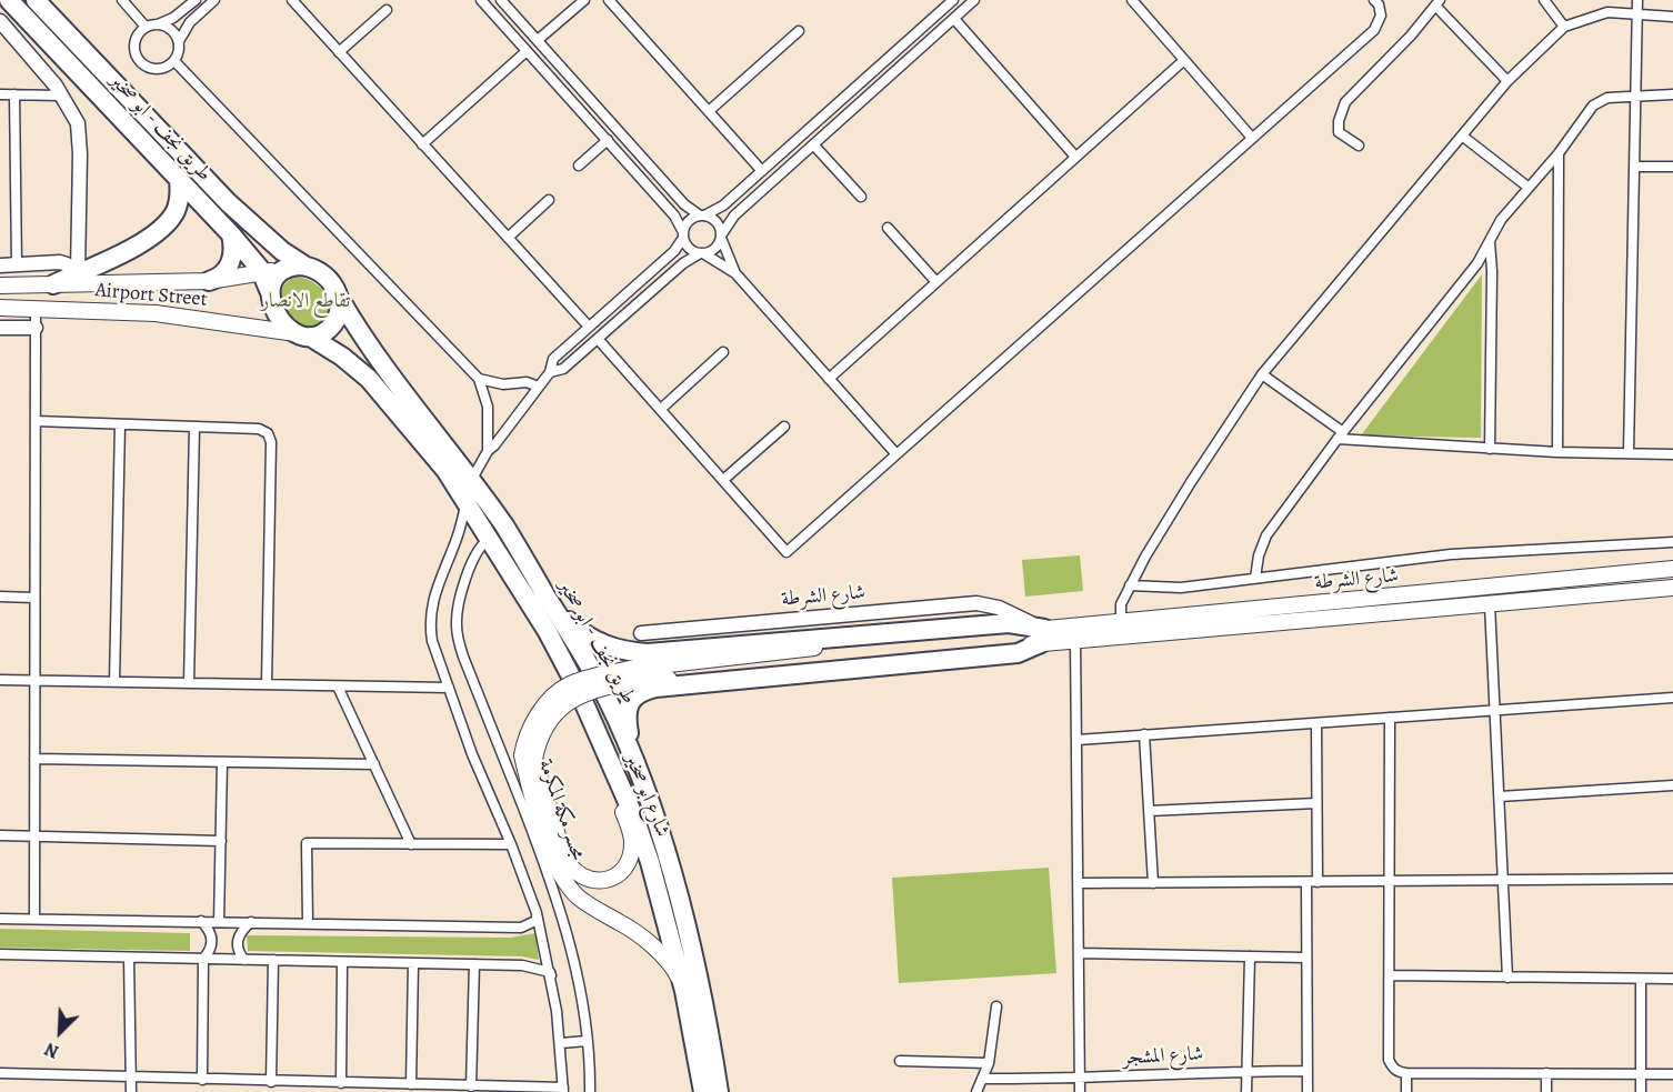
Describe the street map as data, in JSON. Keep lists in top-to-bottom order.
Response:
{
  "streets": {
    "highway": ["طريق نجف - ابو صخير", "شارع ابو صخير"],
    "main road": ["Airport Street", "شارع الشرطة", "مجسر مكة المكرمة"],
    "street": ["شارع المشجر"]
  },
  "crossings": [
    ["طريق نجف - ابو صخير", "Airport Street"],
    ["شارع الشرطة", "مجسر مكة المكرمة"],
    ["شارع ابو صخير", "مجسر مكة المكرمة"]
  ],
  "parks": ["تقاطع الانصار"],
  "north": "bottom left"
}
